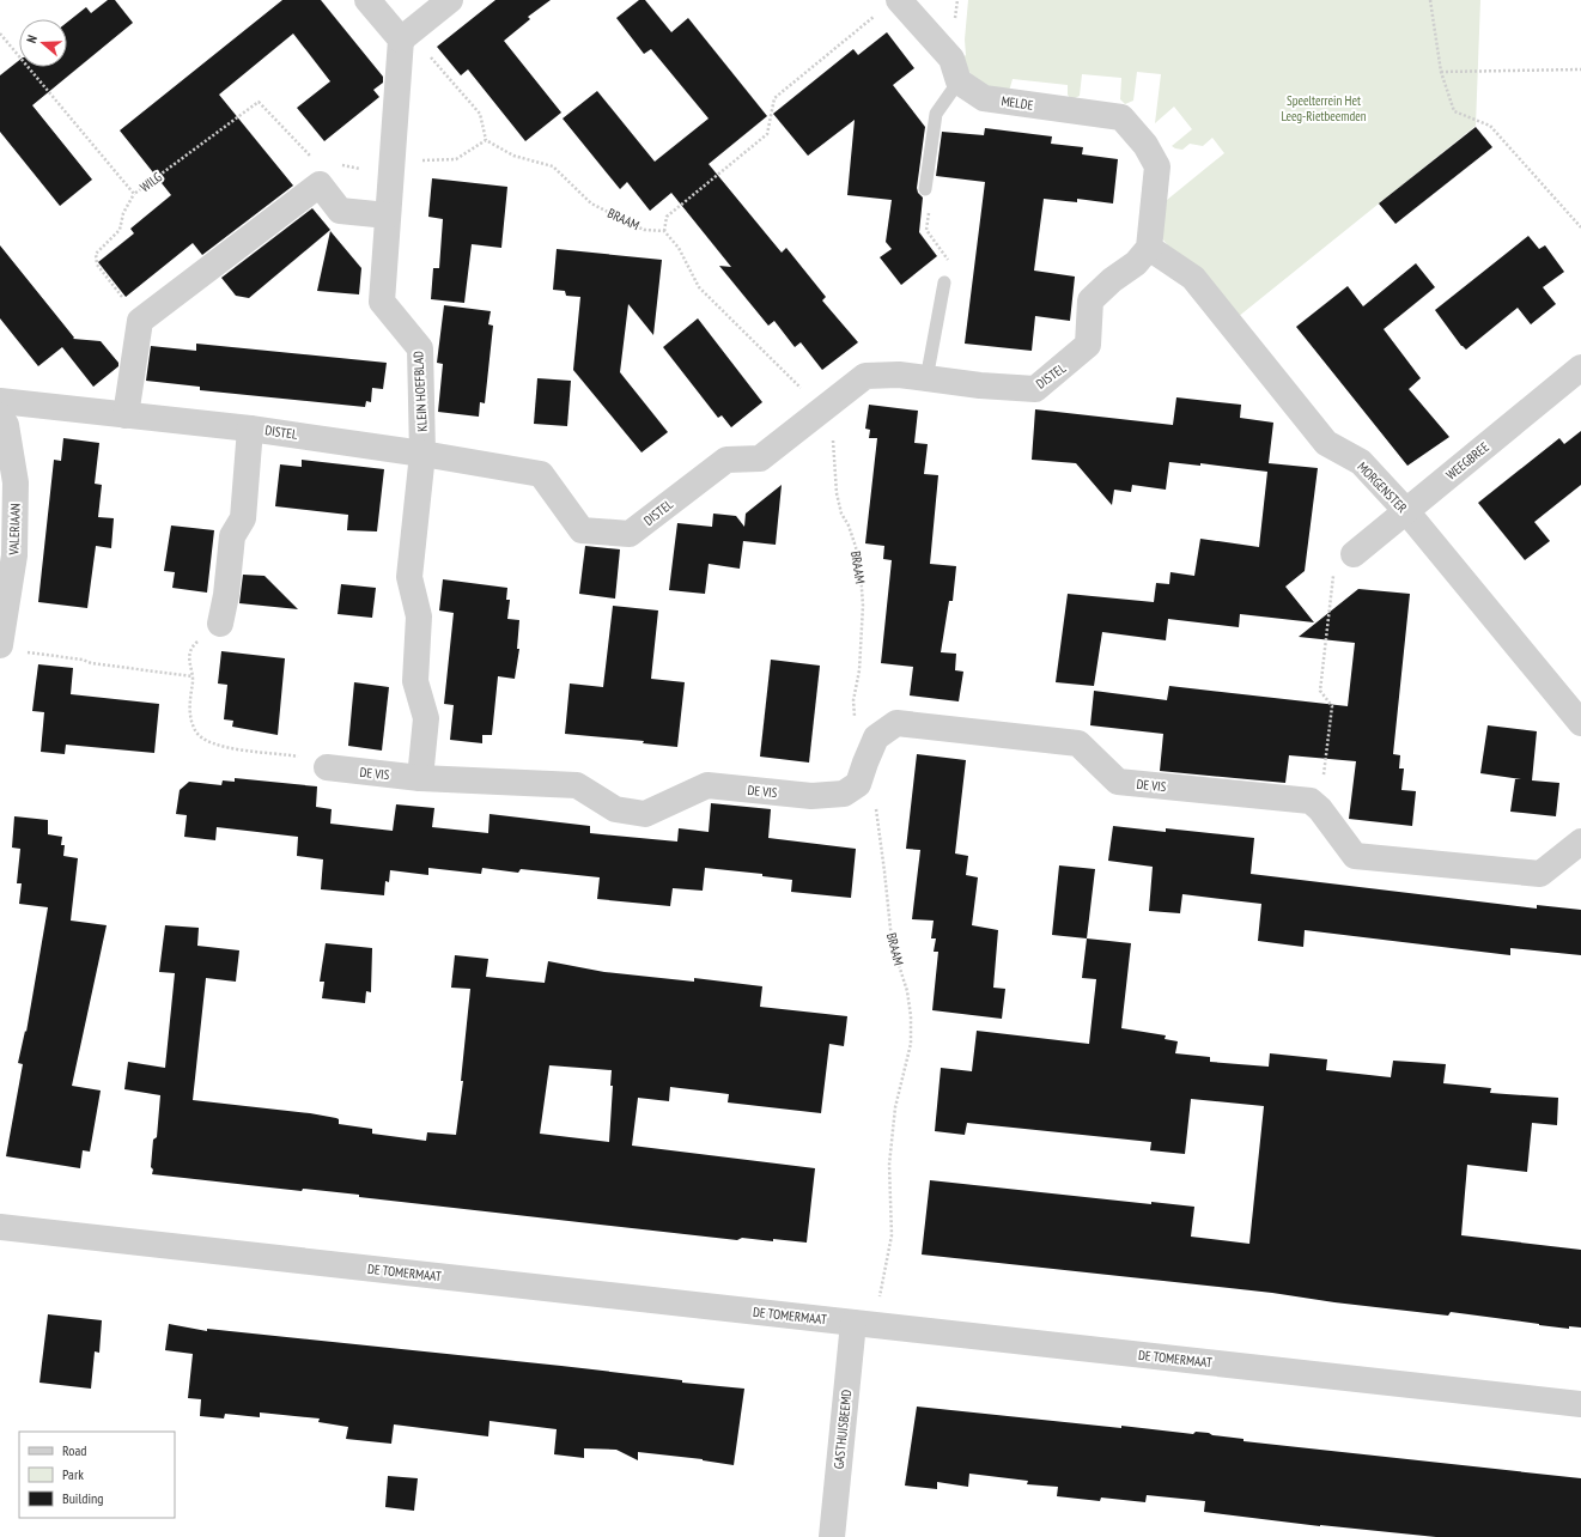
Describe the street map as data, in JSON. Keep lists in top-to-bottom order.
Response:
{
  "streets": {
    "street": [
      "MELDE",
      "DISTEL",
      "KLEIN HOEFBLAD",
      "WEEGBREE",
      "MORGENSTER",
      "VALERIAAN",
      "DE VIS",
      "DE TOMERMAAT",
      "GASTHUISBEEMD"
    ],
    "path": ["WILG", "BRAAM"]
  },
  "crossings": [
    ["MELDE", "DISTEL"],
    ["MELDE", "MORGENSTER"],
    ["BRAAM", "DISTEL"],
    ["BRAAM", "DE VIS"],
    ["BRAAM", "DE TOMERMAAT"],
    ["BRAAM", "GASTHUISBEEMD"],
    ["DISTEL", "KLEIN HOEFBLAD"],
    ["DISTEL", "MORGENSTER"],
    ["KLEIN HOEFBLAD", "DE VIS"],
    ["WEEGBREE", "MORGENSTER"],
    ["DE TOMERMAAT", "GASTHUISBEEMD"]
  ],
  "parks": ["Speelterrein Het Leeg-Rietbeemden"],
  "legend": ["Road", "Park", "Building"],
  "north": "left"
}
